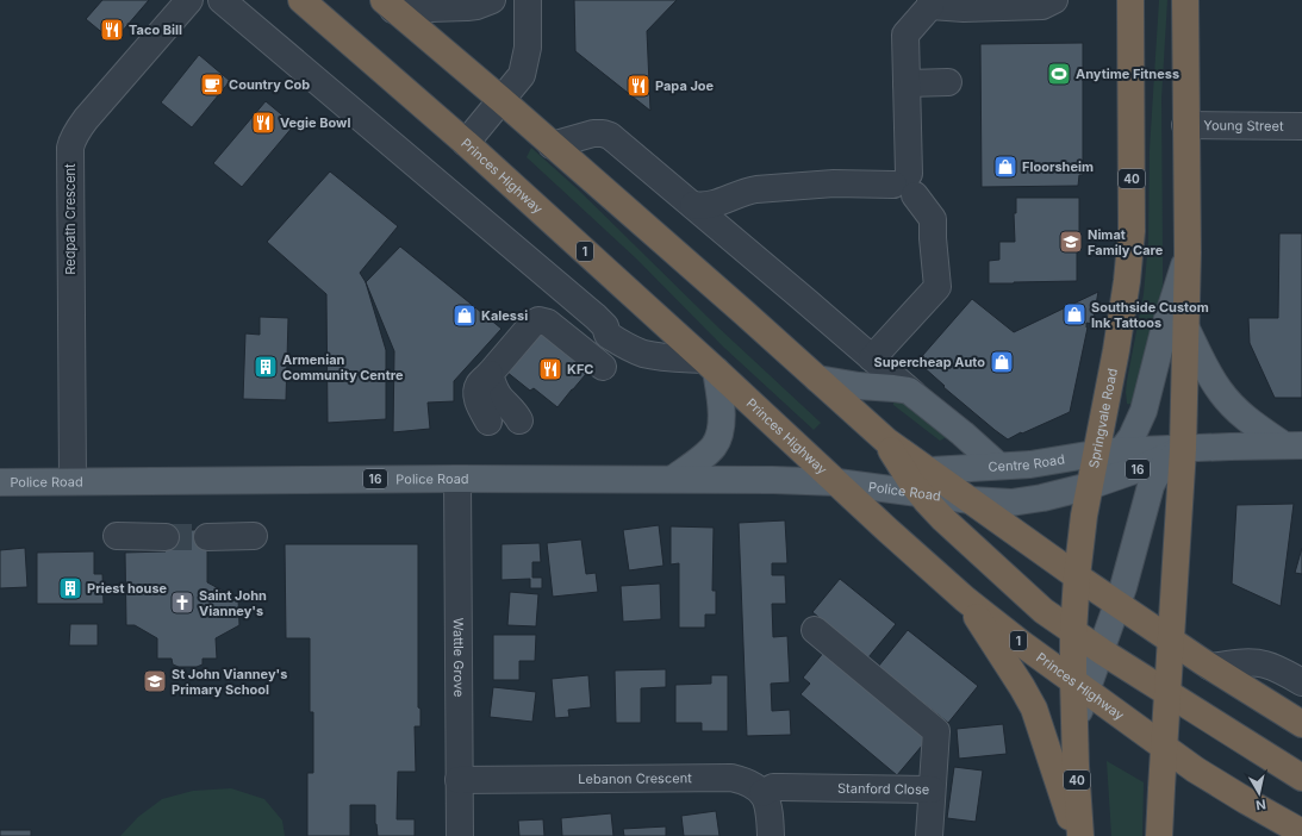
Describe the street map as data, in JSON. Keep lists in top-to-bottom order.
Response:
{
  "streets": {
    "highway": [
      "Princes Highway",
      "40",
      "1",
      "Springvale Road"
    ],
    "main road": ["Centre Road", "16", "Police Road"],
    "street": [
      "Young Street",
      "Redpath Crescent",
      "Wattle Grove",
      "Lebanon Crescent",
      "Stanford Close"
    ]
  },
  "crossings": [
    ["Princes Highway", "Springvale Road"],
    ["Princes Highway", "Police Road"],
    ["Redpath Crescent", "Police Road"],
    ["Springvale Road", "Centre Road"],
    ["Centre Road", "Police Road"],
    ["Police Road", "Wattle Grove"],
    ["Wattle Grove", "Lebanon Crescent"],
    ["Lebanon Crescent", "Stanford Close"]
  ],
  "places": {
    "restaurant": [
      "Taco Bill",
      "Papa Joe",
      "Vegie Bowl",
      "KFC"
    ],
    "sports": ["Anytime Fitness"],
    "cafe": ["Country Cob"],
    "shop": [
      "Floorsheim",
      "Southside Custom Ink Tattoos",
      "Kalessi",
      "Supercheap Auto"
    ],
    "school or university": ["Nimat Family Care", "St John Vianney's Primary School"],
    "building": ["Armenian Community Centre", "Priest house"],
    "church": ["Saint John Vianney's"]
  },
  "north": "bottom"
}
